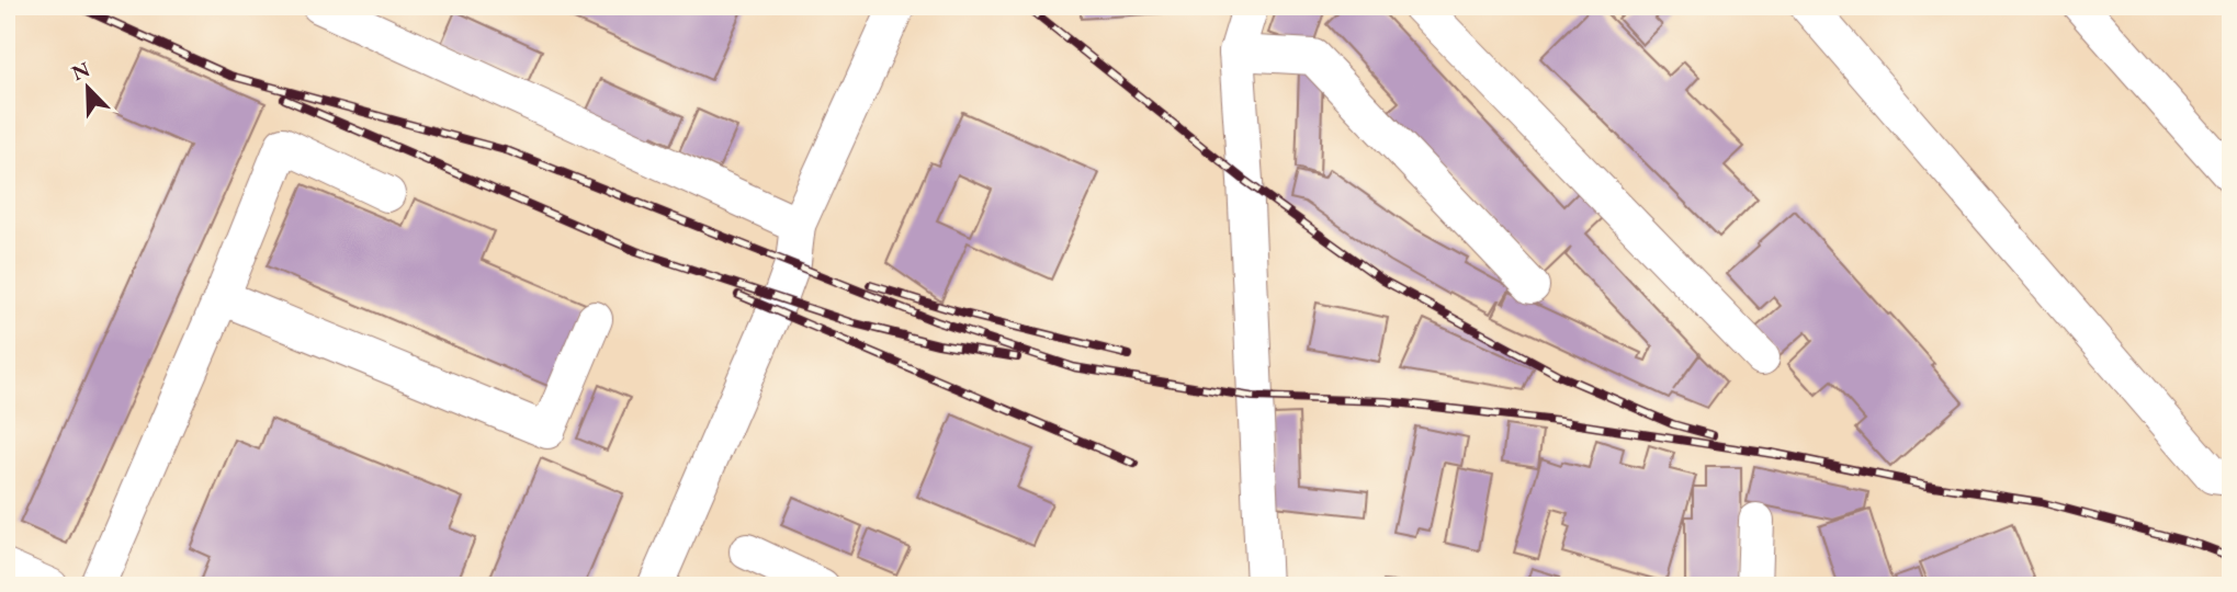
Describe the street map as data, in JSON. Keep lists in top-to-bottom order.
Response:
{
  "north": "top left"
}
